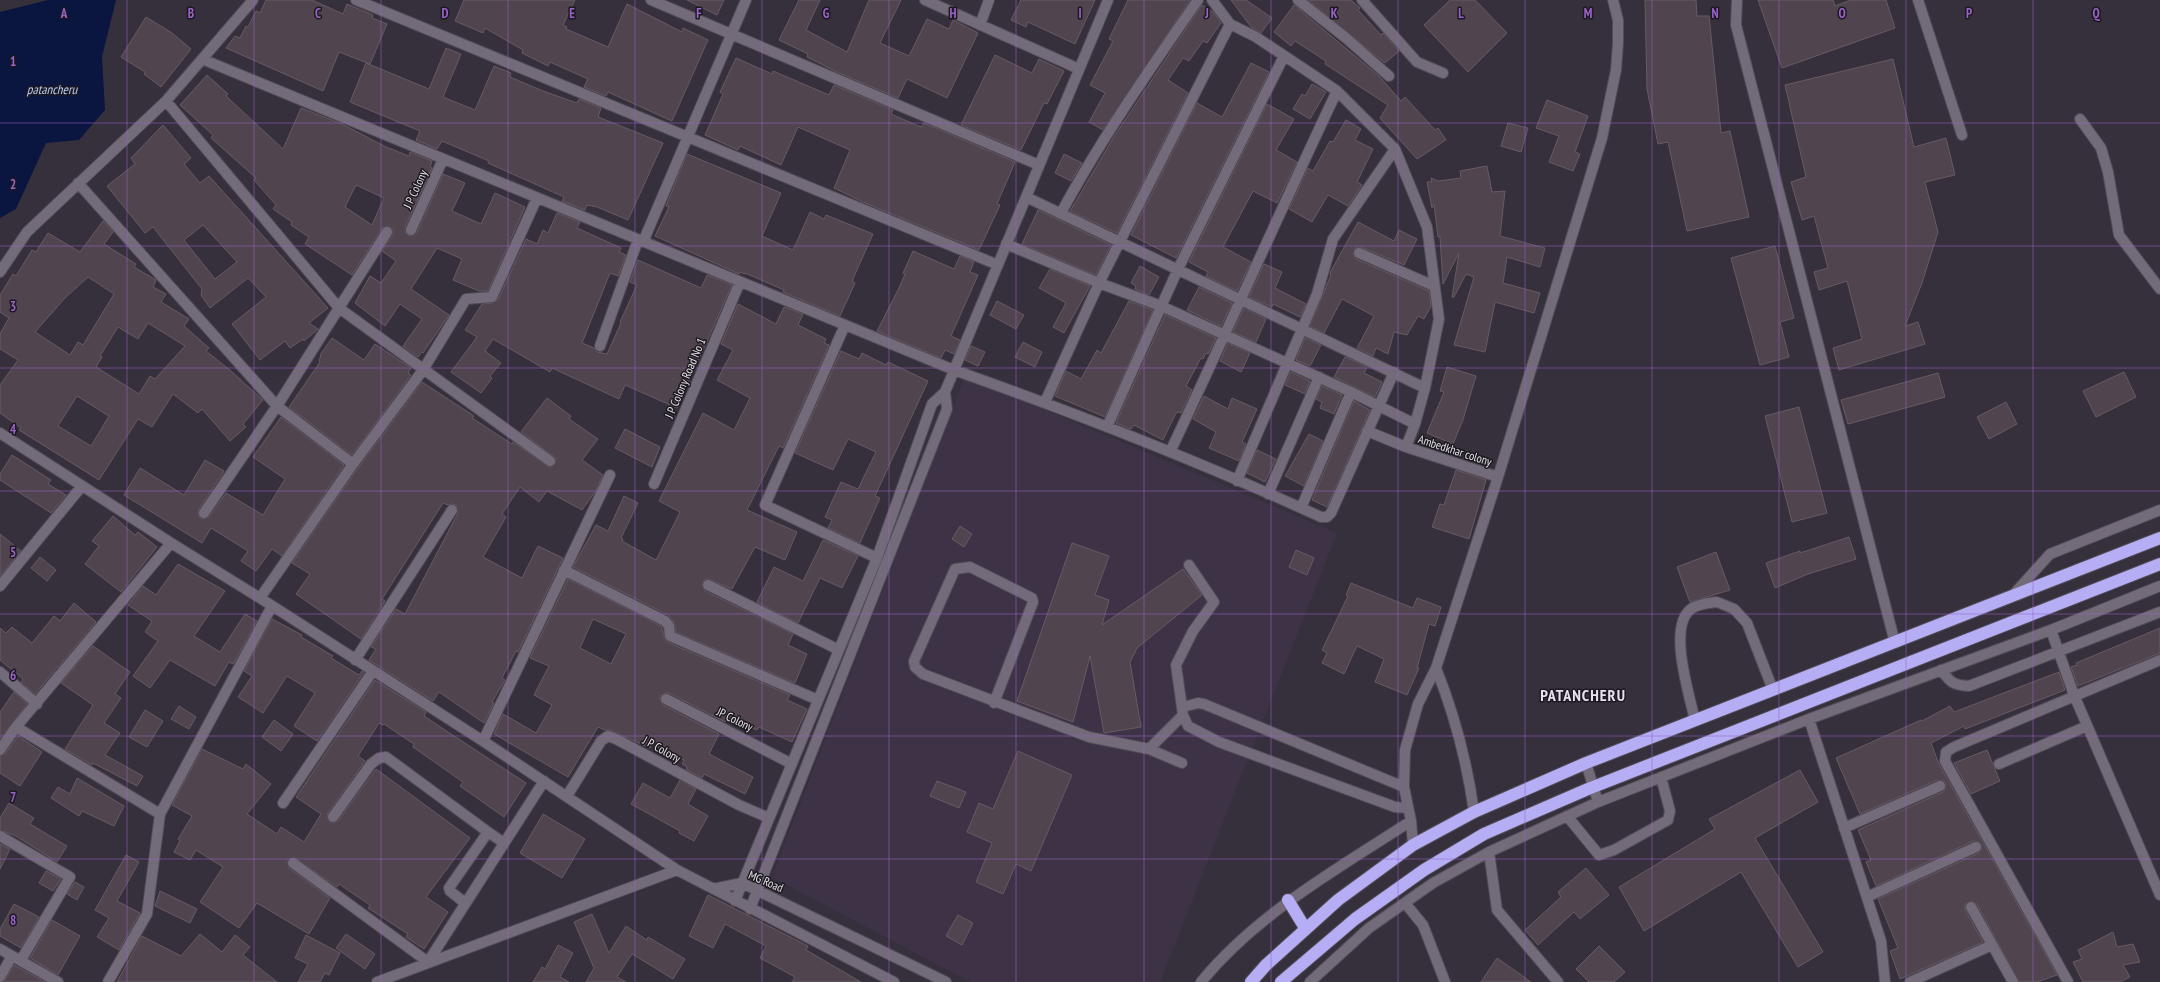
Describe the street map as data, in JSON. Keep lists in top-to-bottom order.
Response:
{
  "streets": {
    "street": [
      "J P Colony",
      "J P Colony Road No 1",
      "Ambedkhar colony",
      "JP Colony",
      "MG Road"
    ]
  },
  "districts": ["PATANCHERU"],
  "water": ["patancheru"],
  "grid": {
    "columns": [
      "A",
      "B",
      "C",
      "D",
      "E",
      "F",
      "G",
      "H",
      "I",
      "J",
      "K",
      "L",
      "M",
      "N",
      "O",
      "P",
      "Q"
    ],
    "rows": [
      "1",
      "2",
      "3",
      "4",
      "5",
      "6",
      "7",
      "8"
    ]
  }
}
